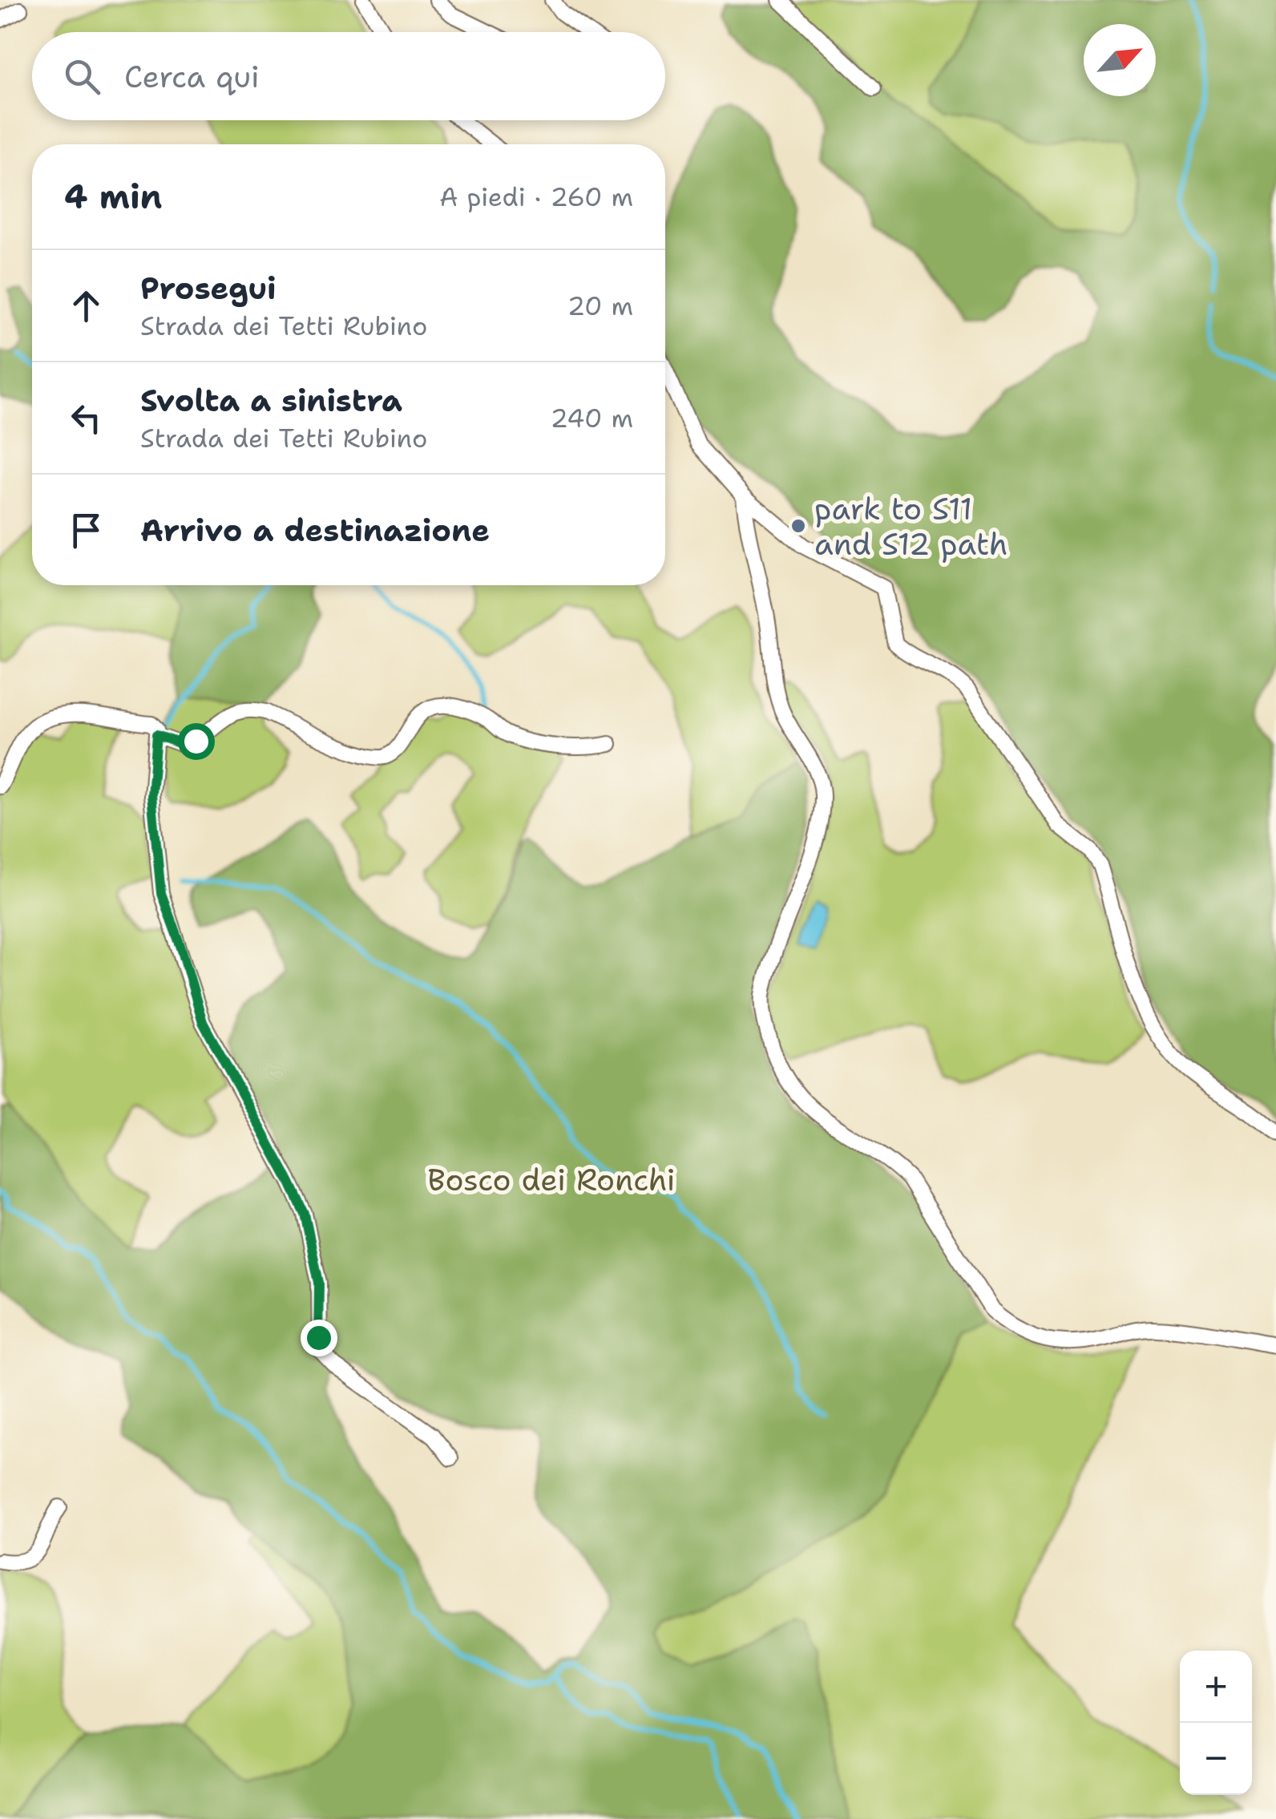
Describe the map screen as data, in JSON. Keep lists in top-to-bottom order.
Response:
{
  "parks": ["Bosco dei Ronchi"],
  "places": ["park to S11 and S12 path"],
  "north": "top right",
  "page": {
    "search": "Cerca qui",
    "heading": ["4 min", "A piedi · 260 m"],
    "list": [
      ["Prosegui", "Strada dei Tetti Rubino", "20 m"],
      ["Svolta a sinistra", "Strada dei Tetti Rubino", "240 m"],
      "Arrivo a destinazione"
    ],
    "map_buttons": ["+", "−"]
  }
}
